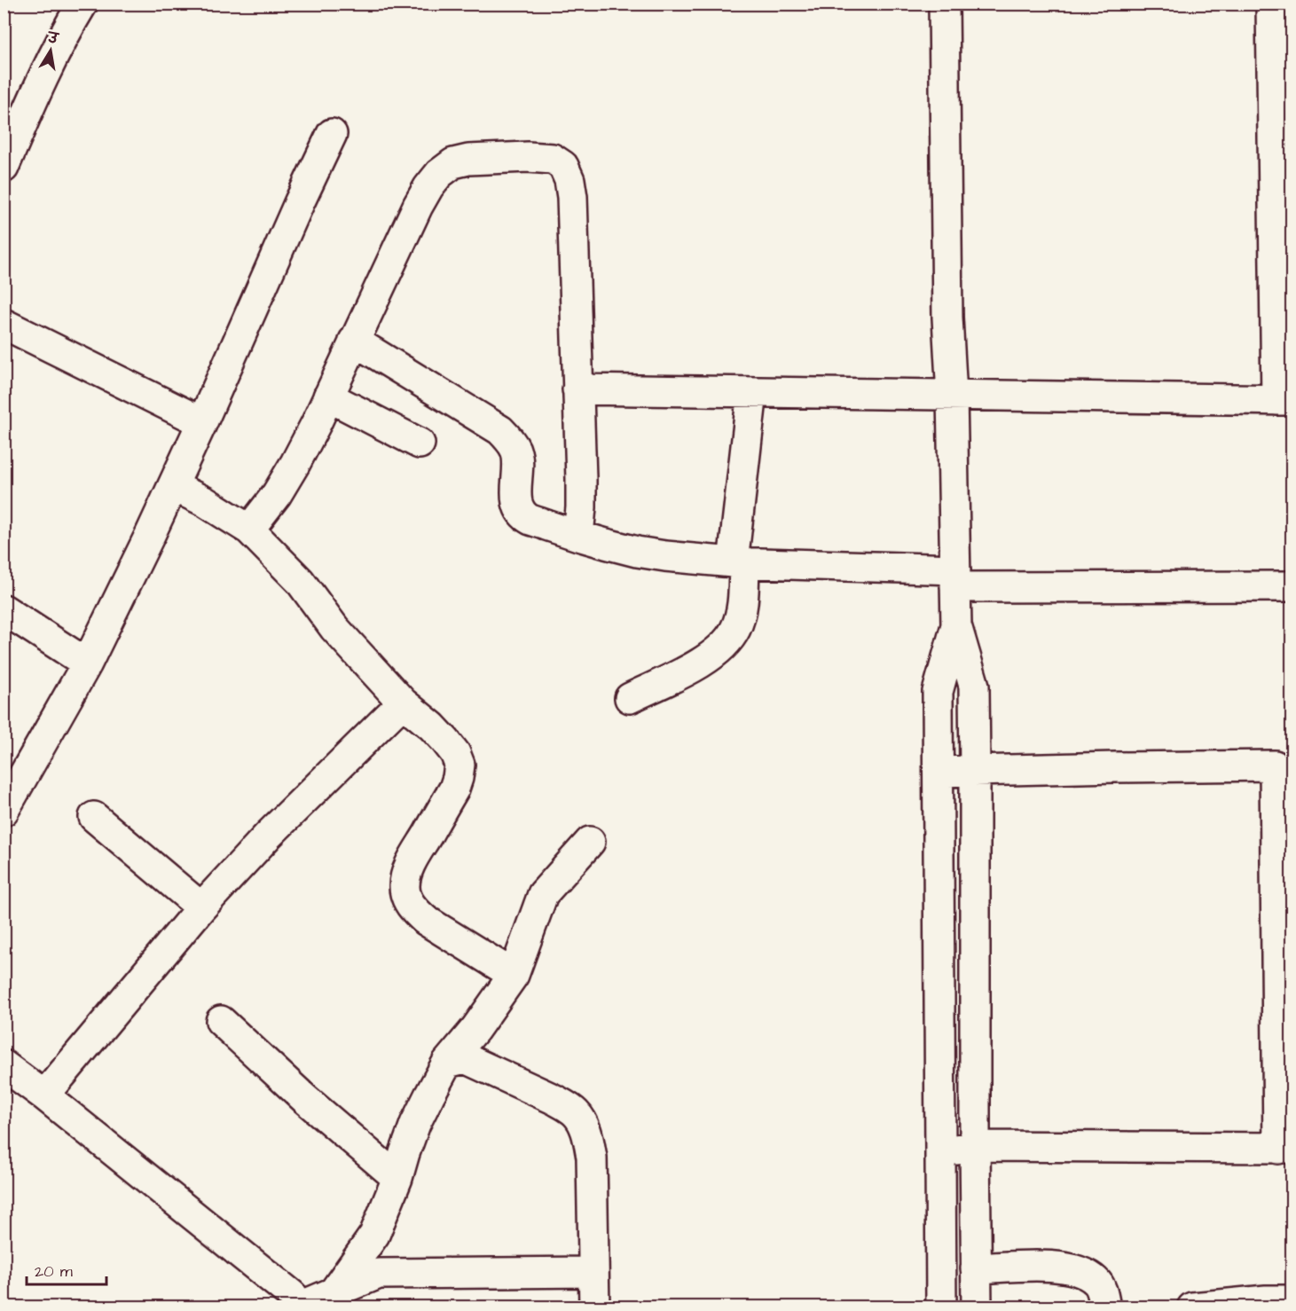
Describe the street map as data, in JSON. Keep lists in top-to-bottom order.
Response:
{
  "scale_bar": "20 m",
  "north": "top"
}
